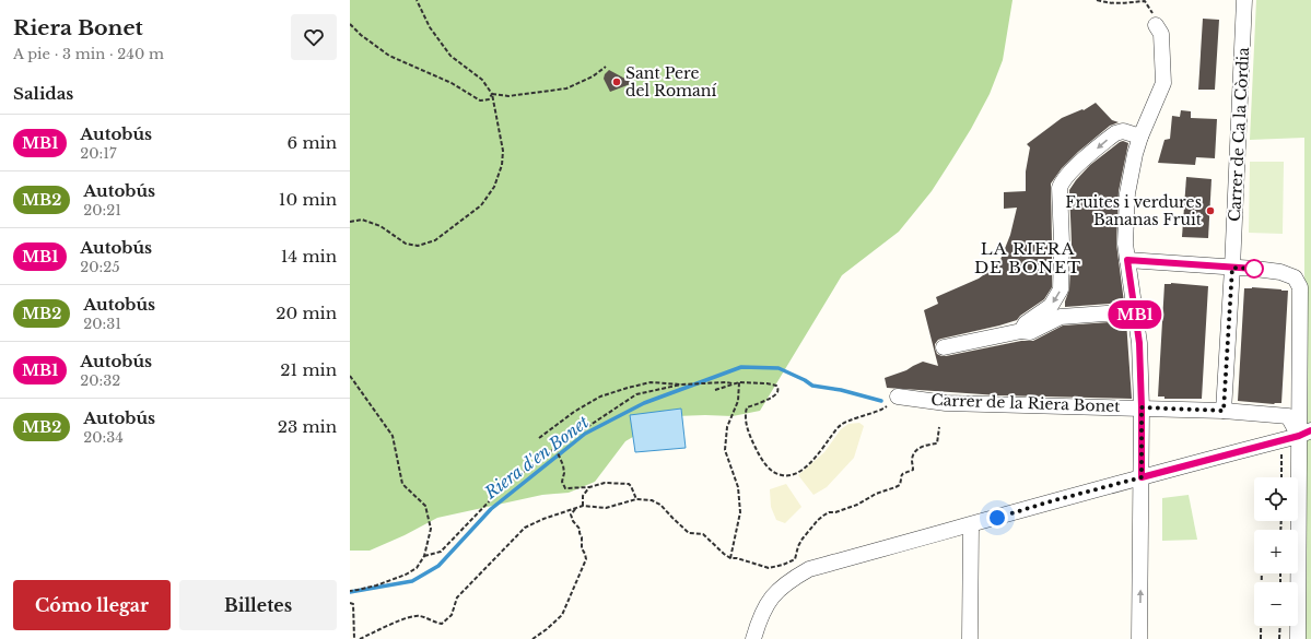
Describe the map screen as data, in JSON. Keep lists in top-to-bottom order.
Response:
{
  "streets": {
    "street": ["Carrer de Ca la Còrdia", "Carrer de la Riera Bonet"]
  },
  "crossings": [
    ["Carrer de Ca la Còrdia", "Carrer de la Riera Bonet"]
  ],
  "districts": ["LA RIERA DE BONET"],
  "water": ["Riera d'en Bonet"],
  "places": ["Sant Pere del Romaní", "Fruites i verdures Bananas Fruit"],
  "lines": ["bus line MB1"],
  "page": {
    "heading": [
      ["Riera Bonet", "A pie · 3 min · 240 m"],
      "Salidas"
    ],
    "on_map": "MB1",
    "list": [
      {
        "mark": "MB1",
        "name": "Autobús",
        "note": "20:17",
        "value": "6 min"
      },
      {
        "mark": "MB2",
        "name": "Autobús",
        "note": "20:21",
        "value": "10 min"
      },
      {
        "mark": "MB1",
        "name": "Autobús",
        "note": "20:25",
        "value": "14 min"
      },
      {
        "mark": "MB2",
        "name": "Autobús",
        "note": "20:31",
        "value": "20 min"
      },
      {
        "mark": "MB1",
        "name": "Autobús",
        "note": "20:32",
        "value": "21 min"
      },
      {
        "mark": "MB2",
        "name": "Autobús",
        "note": "20:34",
        "value": "23 min"
      }
    ],
    "map_buttons": ["+", "−"],
    "buttons": ["Cómo llegar", "Billetes"]
  }
}
